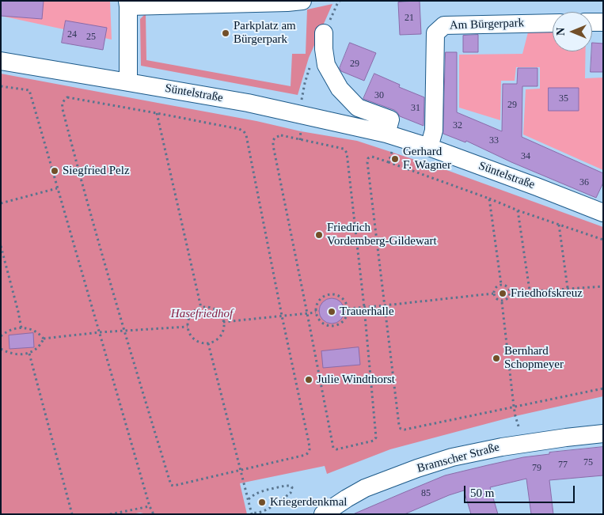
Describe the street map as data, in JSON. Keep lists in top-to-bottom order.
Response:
{
  "streets": {
    "street": ["Am Bürgerpark", "Süntelstraße", "Bramscher Straße"]
  },
  "crossings": [
    ["Am Bürgerpark", "Süntelstraße"]
  ],
  "parks": ["Hasefriedhof"],
  "places": [
    "Parkplatz am Bürgerpark",
    "Gerhard F. Wagner",
    "Siegfried Pelz",
    "Friedrich Vordemberg-Gildewart",
    "Friedhofskreuz",
    "Trauerhalle",
    "Bernhard Schopmeyer",
    "Julie Windthorst",
    "Kriegerdenkmal"
  ],
  "house_numbers": [
    "21",
    "24",
    "25",
    "29",
    "30",
    "35",
    "29",
    "31",
    "32",
    "33",
    "34",
    "36",
    "75",
    "77",
    "79",
    "85"
  ],
  "scale_bar": "50 m",
  "north": "left"
}
